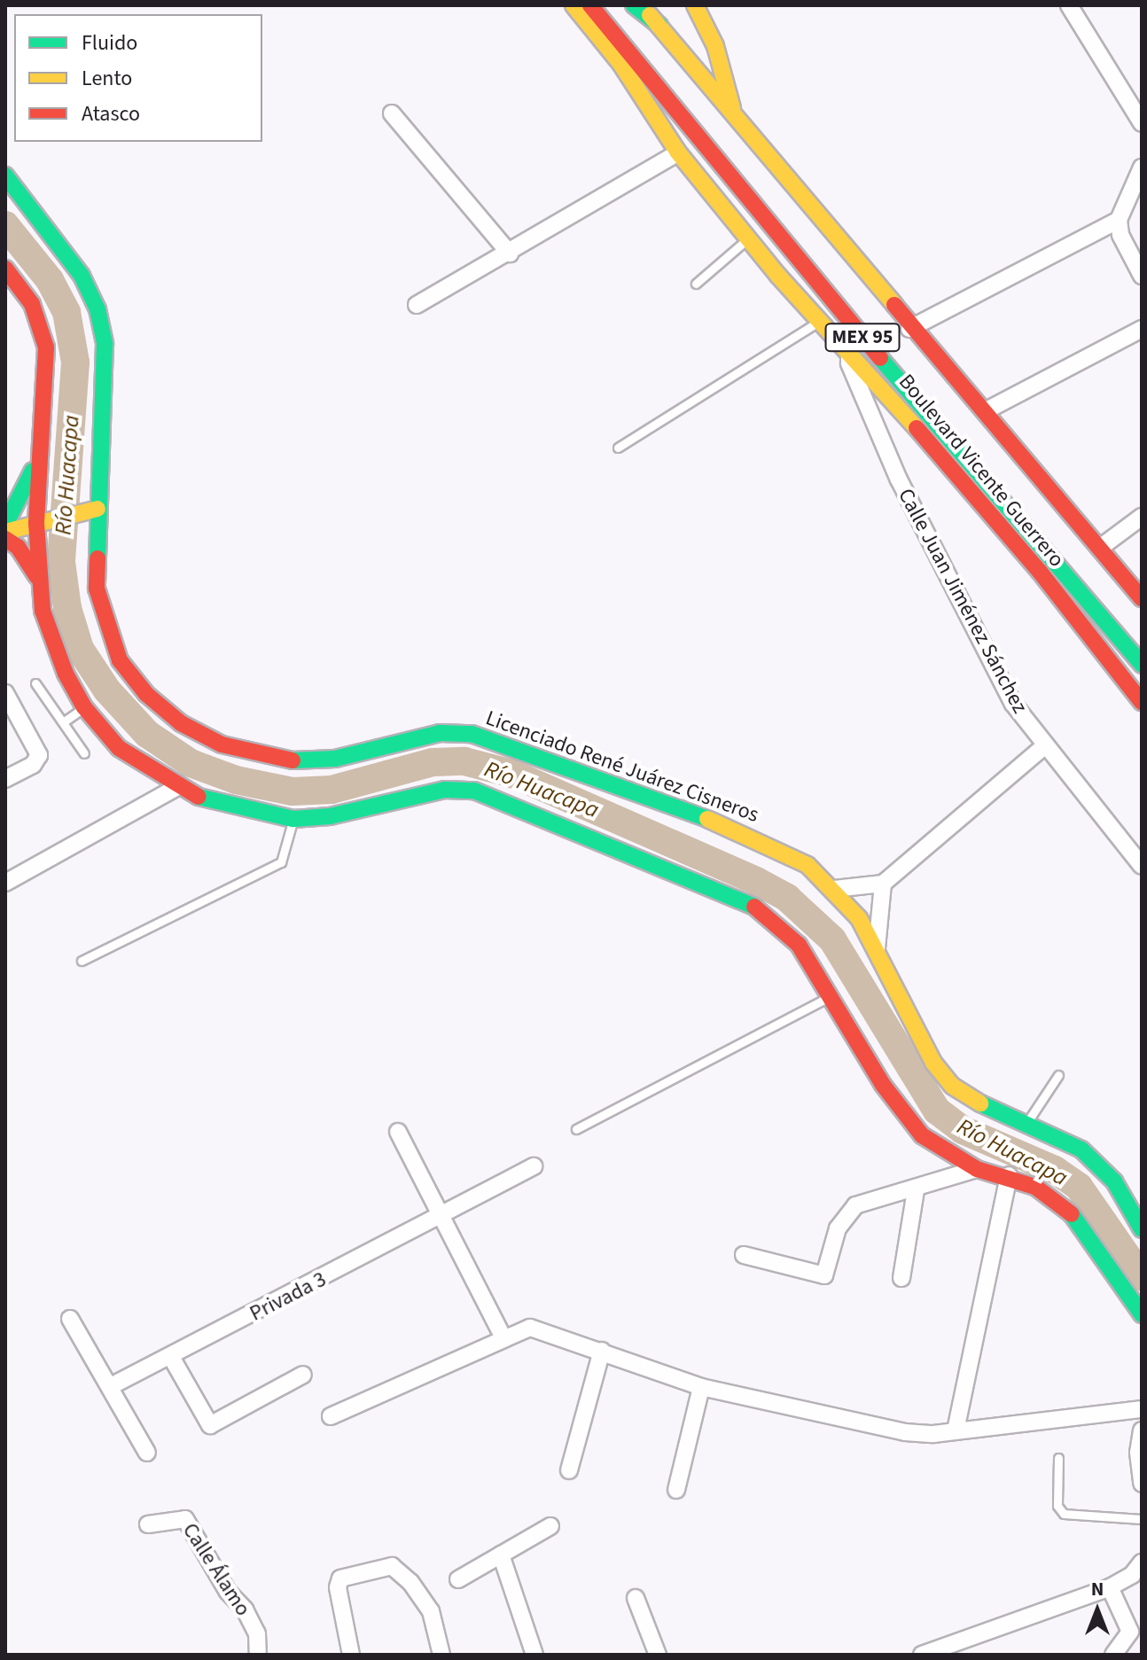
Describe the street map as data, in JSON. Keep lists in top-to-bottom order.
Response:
{
  "streets": {
    "main road": ["MEX 95", "Boulevard Vicente Guerrero", "Licenciado René Juárez Cisneros"],
    "street": ["Calle Juan Jiménez Sánchez", "Privada 3", "Calle Álamo"]
  },
  "crossings": [
    ["Boulevard Vicente Guerrero", "Calle Juan Jiménez Sánchez"]
  ],
  "water": ["Río Huacapa"],
  "legend": ["Fluido", "Lento", "Atasco"],
  "north": "top"
}
